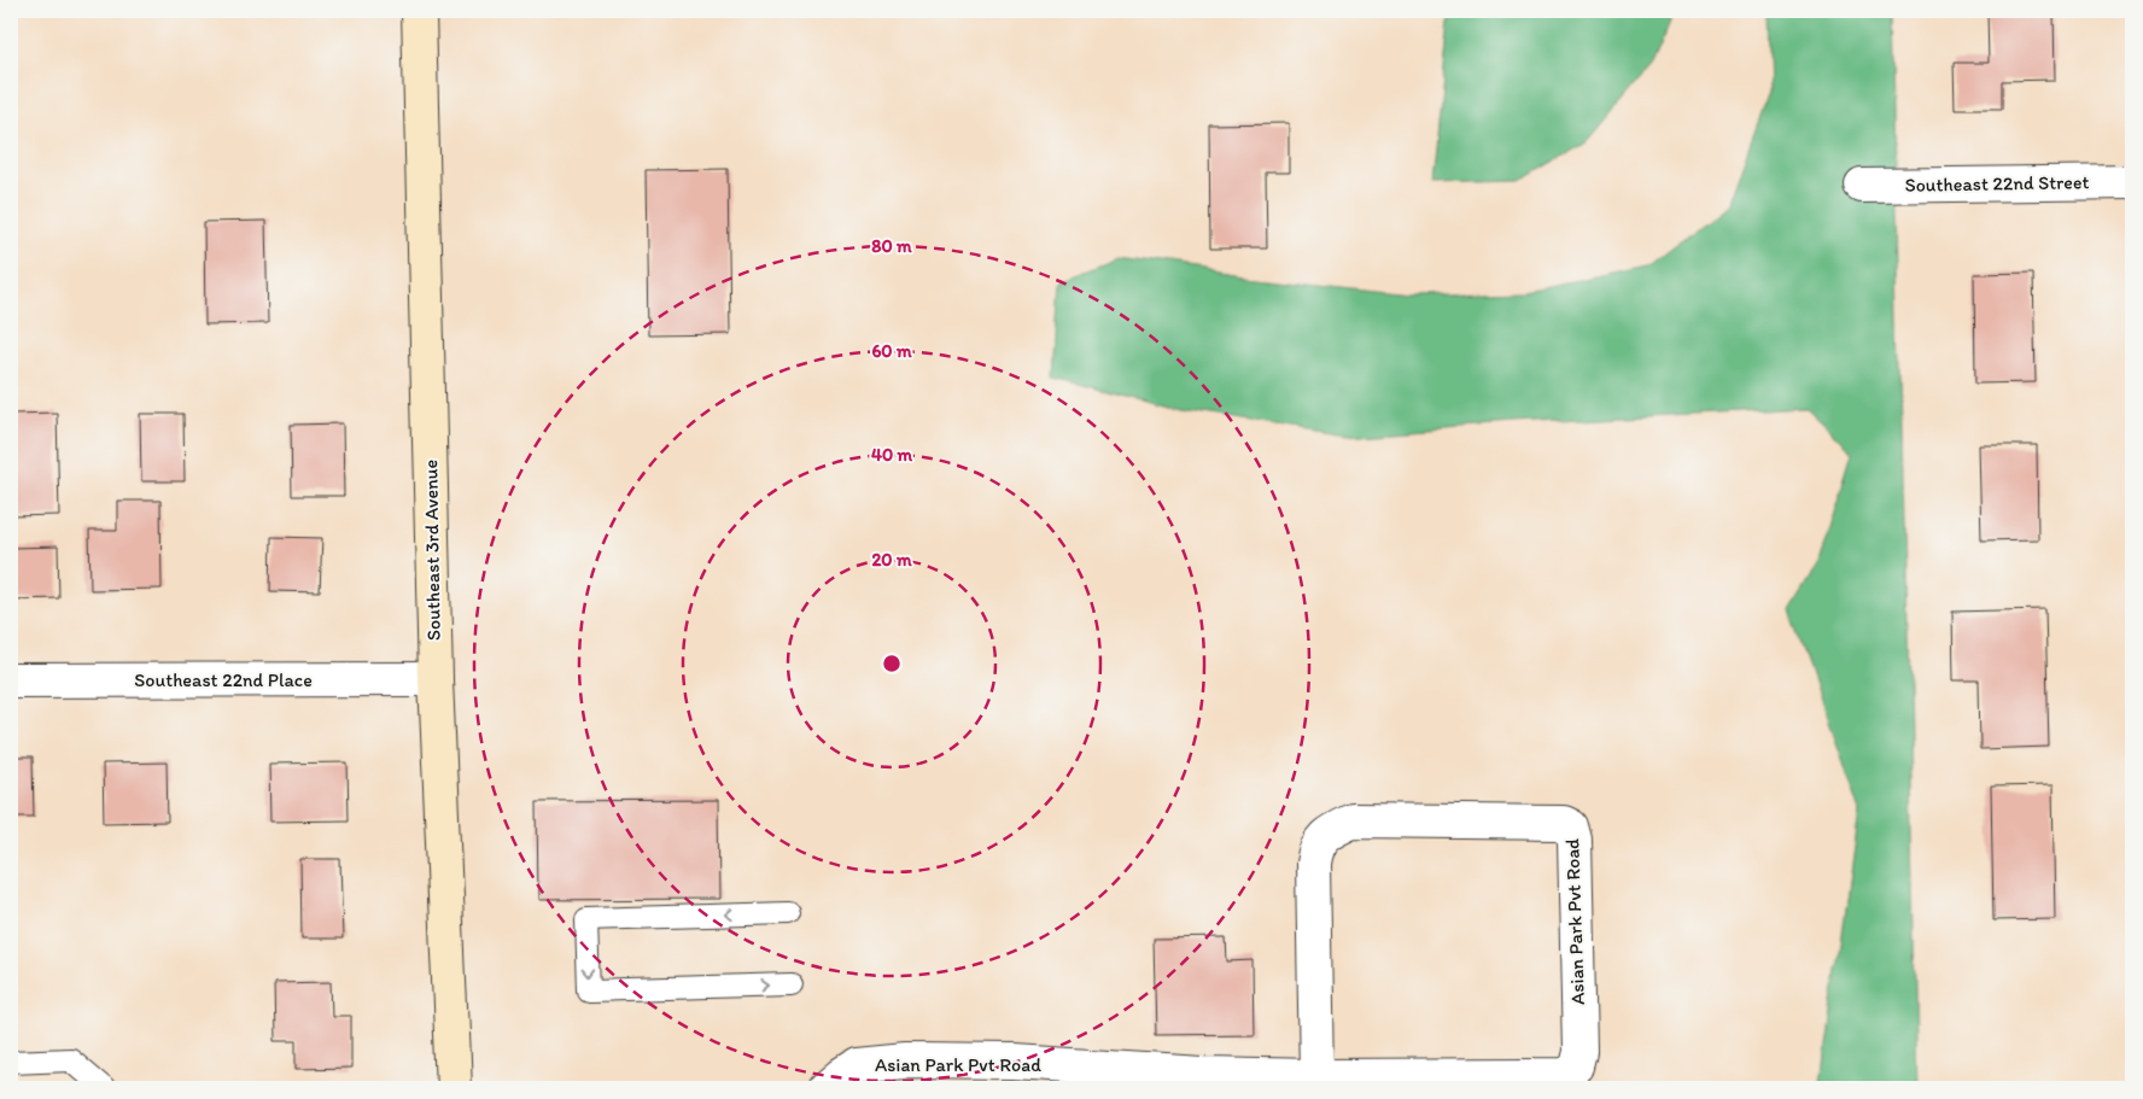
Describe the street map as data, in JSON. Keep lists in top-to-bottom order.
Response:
{
  "streets": {
    "street": [
      "Southeast 22nd Street",
      "Southeast 3rd Avenue",
      "Southeast 22nd Place",
      "Asian Park Pvt Road"
    ]
  },
  "crossings": [
    ["Southeast 3rd Avenue", "Southeast 22nd Place"]
  ],
  "rings": [
    "80 m",
    "60 m",
    "40 m",
    "20 m"
  ]
}
